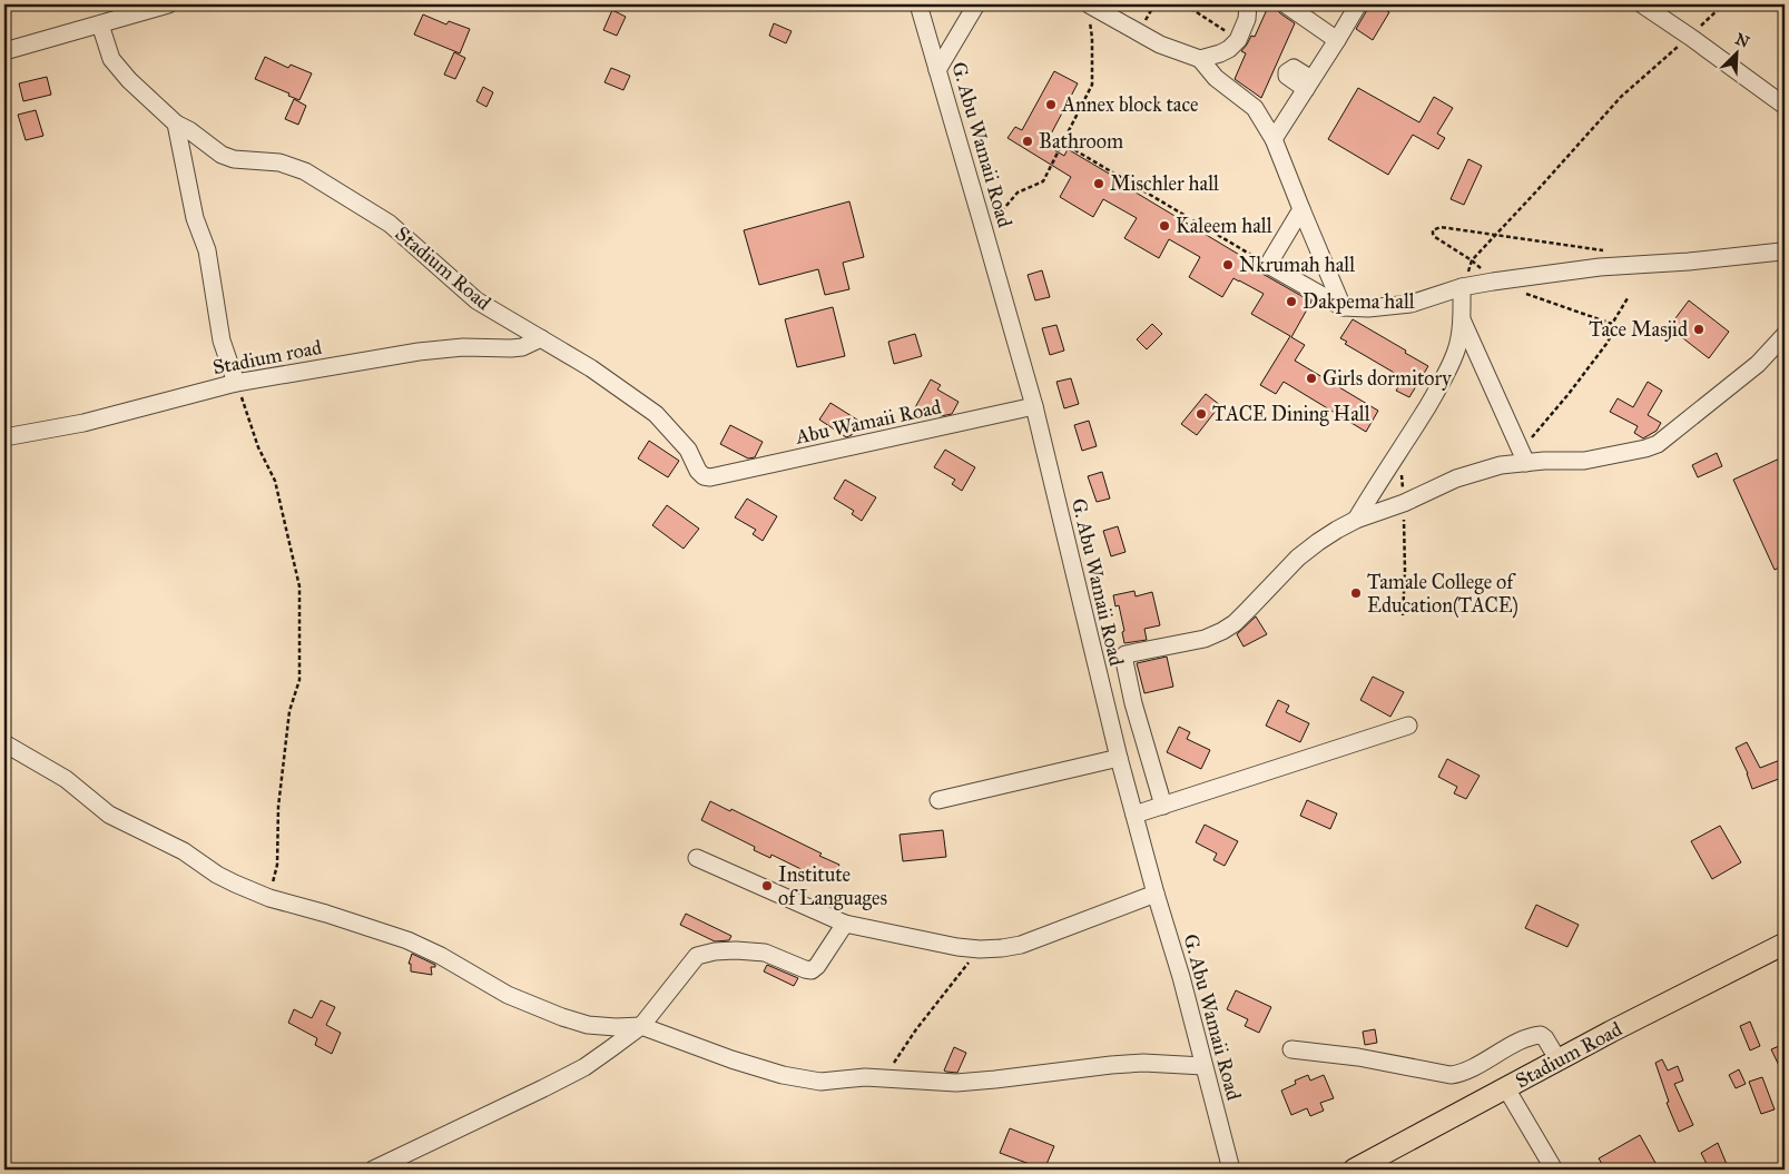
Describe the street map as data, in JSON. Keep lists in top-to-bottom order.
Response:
{
  "streets": {
    "main road": ["Stadium Road"],
    "street": ["G. Abu Wamaii Road", "Stadium road", "Abu Wamaii Road"]
  },
  "crossings": [
    ["G. Abu Wamaii Road", "Abu Wamaii Road"],
    ["Stadium Road", "Stadium road"],
    ["Stadium Road", "Abu Wamaii Road"]
  ],
  "places": [
    "Annex block tace",
    "Bathroom",
    "Mischler hall",
    "Kaleem hall",
    "Nkrumah hall",
    "Dakpema hall",
    "Tace Masjid",
    "Girls dormitory",
    "TACE Dining Hall",
    "Tamale College of Education(TACE)",
    "Institute of Languages"
  ],
  "north": "top right"
}
